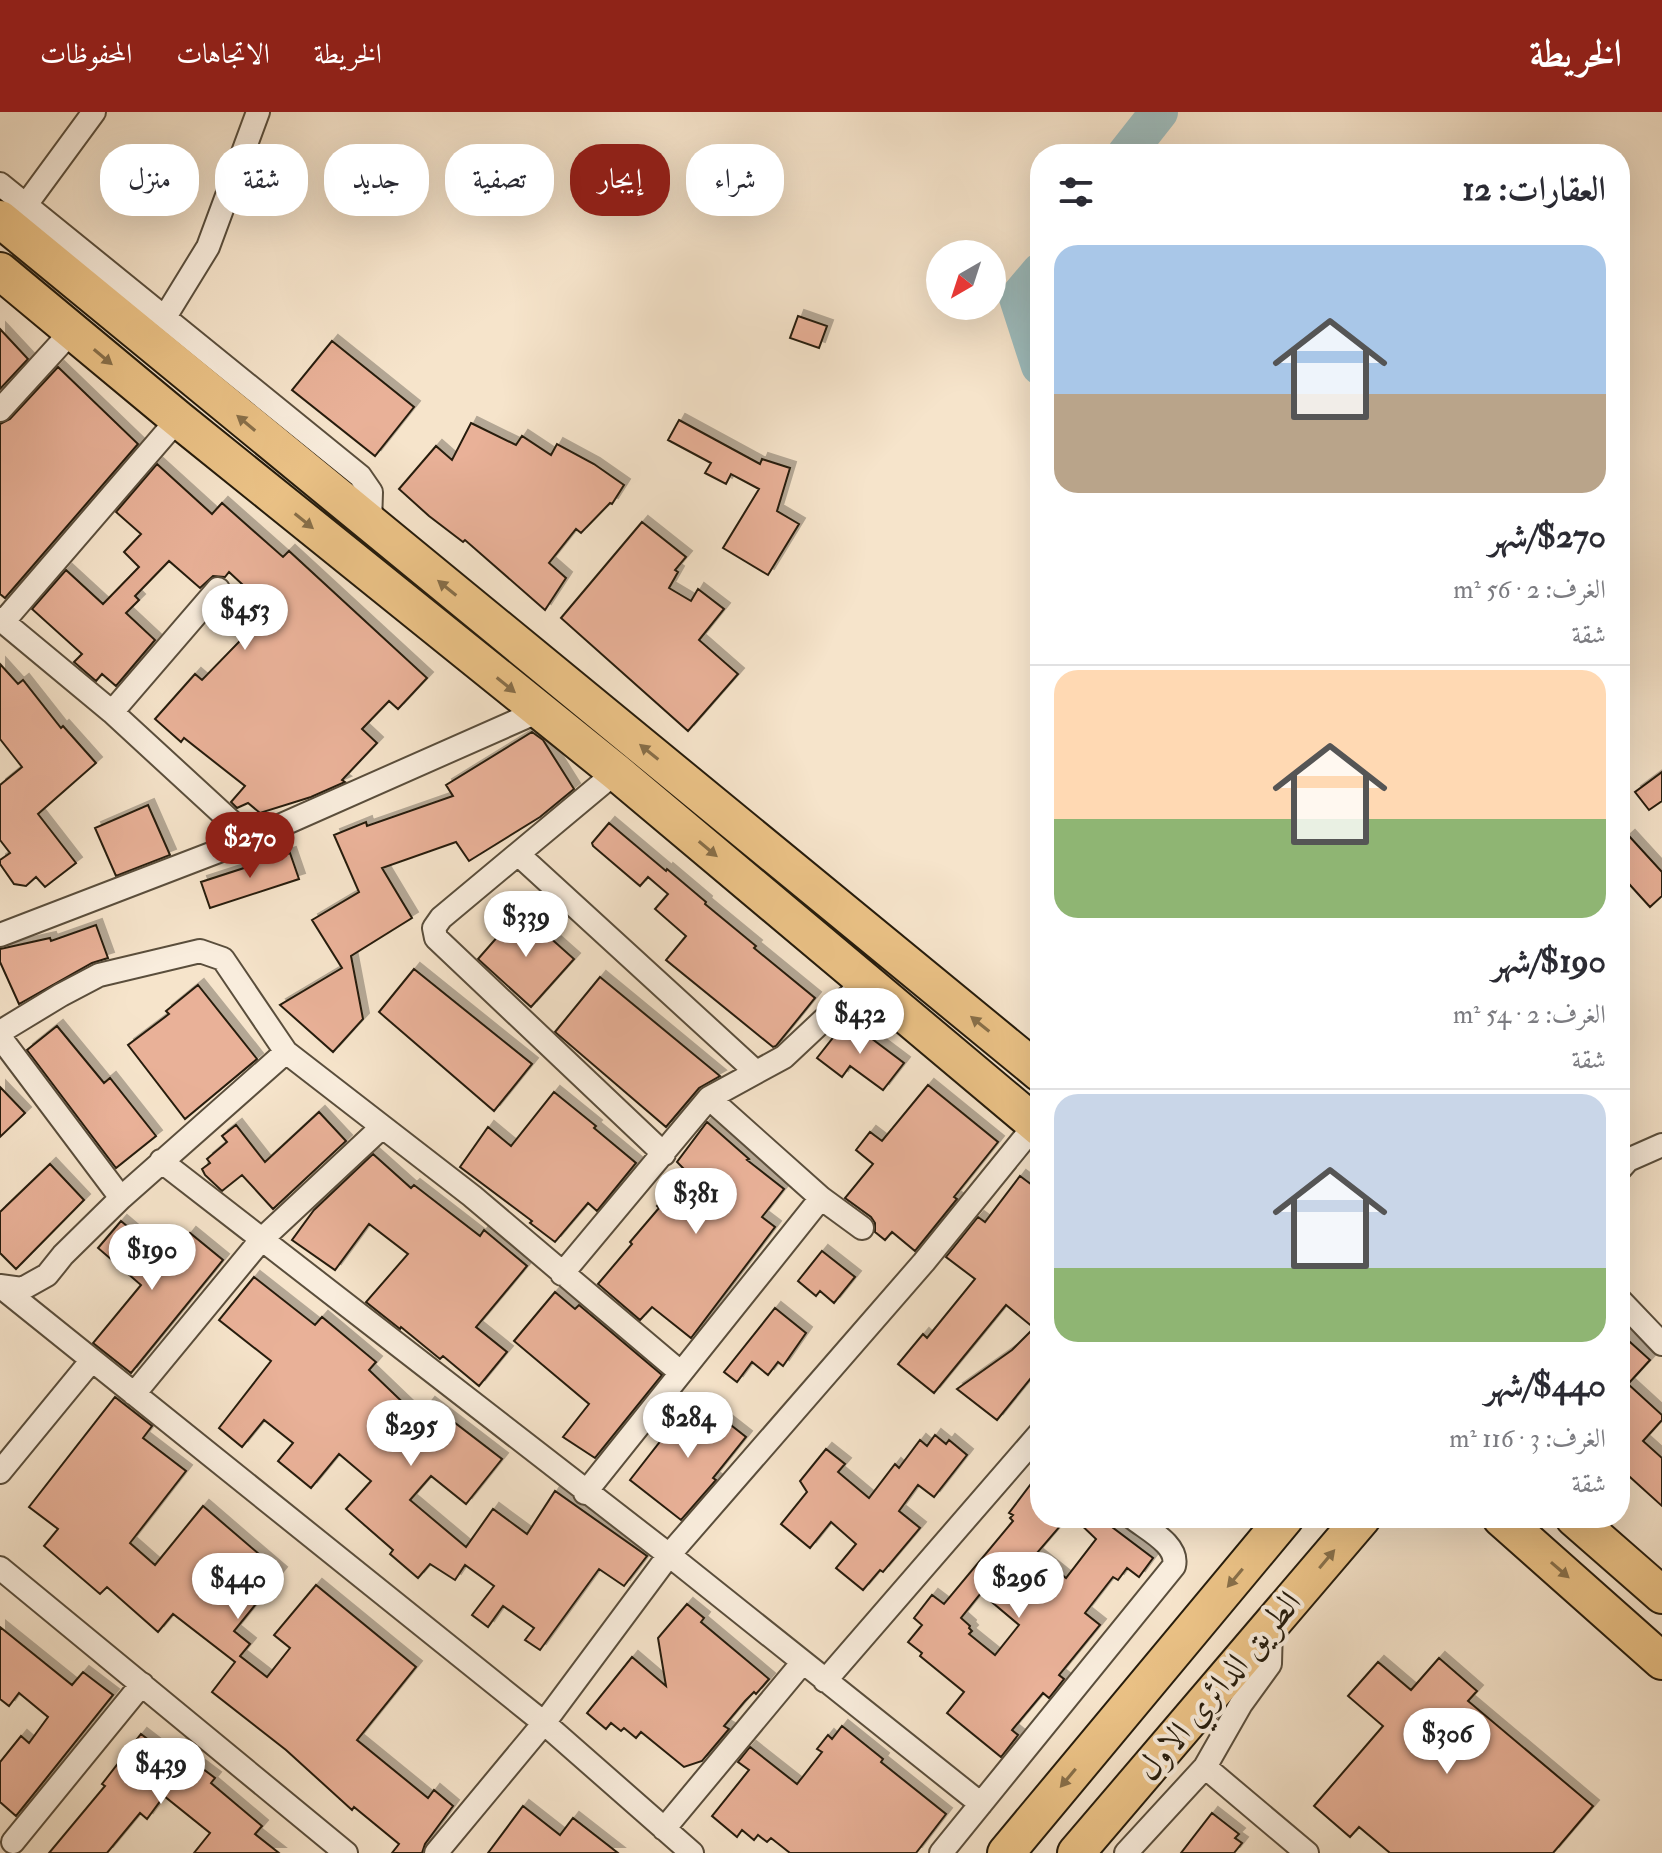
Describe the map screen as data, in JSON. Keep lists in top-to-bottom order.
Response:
{
  "streets": {
    "main road": ["الطريق الدائري الاول"]
  },
  "north": "bottom left",
  "page": {
    "header": "الخريطة",
    "nav": ["الخريطة", "الاتجاهات", "المحفوظات"],
    "chip": [
      "شراء",
      "إيجار",
      "تصفية",
      "جديد",
      "شقة",
      "منزل"
    ],
    "heading": "العقارات: 12",
    "list": [
      {
        "name": "$270/شهر",
        "note": "الغرف: 2 · 56 m² · شقة"
      },
      {
        "name": "$190/شهر",
        "note": "الغرف: 2 · 54 m² · شقة"
      },
      {
        "name": "$440/شهر",
        "note": "الغرف: 3 · 116 m² · شقة"
      }
    ],
    "price": [
      "$453",
      "$270",
      "$339",
      "$432",
      "$381",
      "$190",
      "$284",
      "$295",
      "$296",
      "$440",
      "$306",
      "$439"
    ]
  }
}
